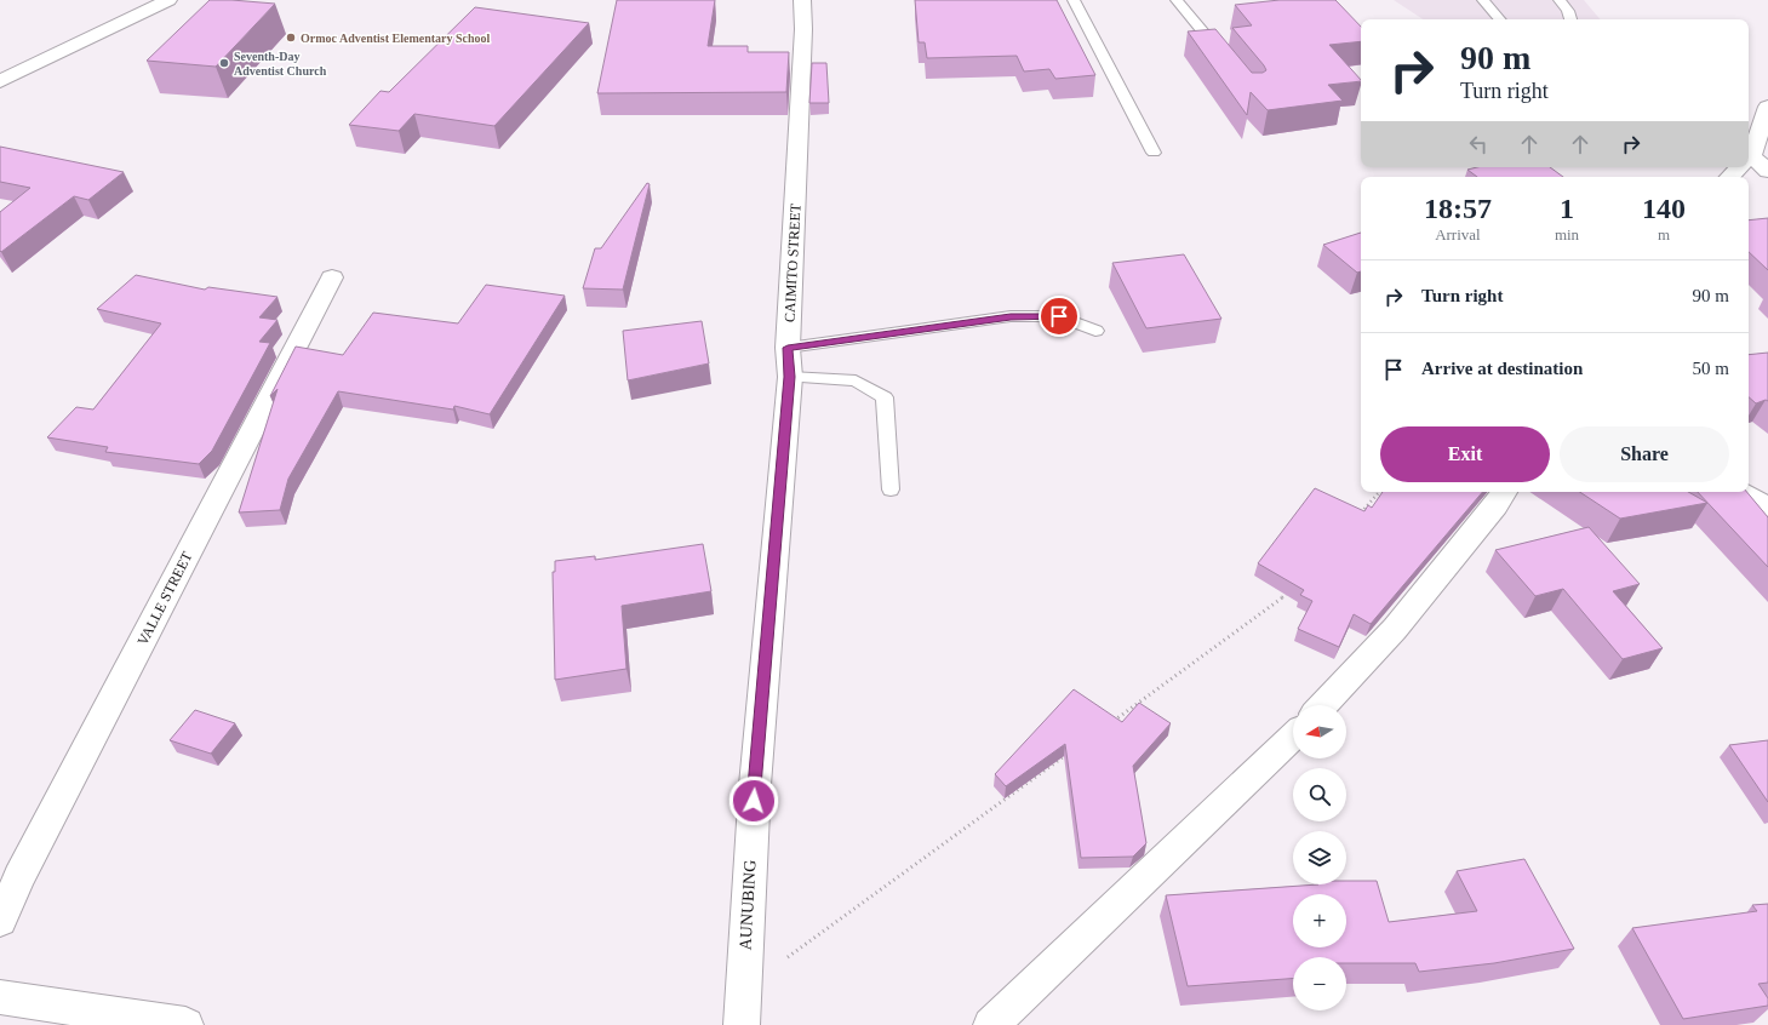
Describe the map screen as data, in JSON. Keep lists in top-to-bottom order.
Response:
{
  "streets": {
    "street": ["CAIMITO STREET", "VALLE STREET", "AUNUBING"]
  },
  "crossings": [
    ["CAIMITO STREET", "AUNUBING"]
  ],
  "places": ["Ormoc Adventist Elementary School", "Seventh-Day Adventist Church"],
  "north": "left",
  "page": {
    "turn": ["90 m", "Turn right"],
    "eta": [
      "18:57",
      "Arrival",
      "1",
      "min",
      "140",
      "m"
    ],
    "list": [
      {
        "name": "Turn right",
        "value": "90 m"
      },
      {
        "name": "Arrive at destination",
        "value": "50 m"
      }
    ],
    "buttons": ["Exit", "Share"],
    "map_buttons": ["+", "−"]
  }
}
